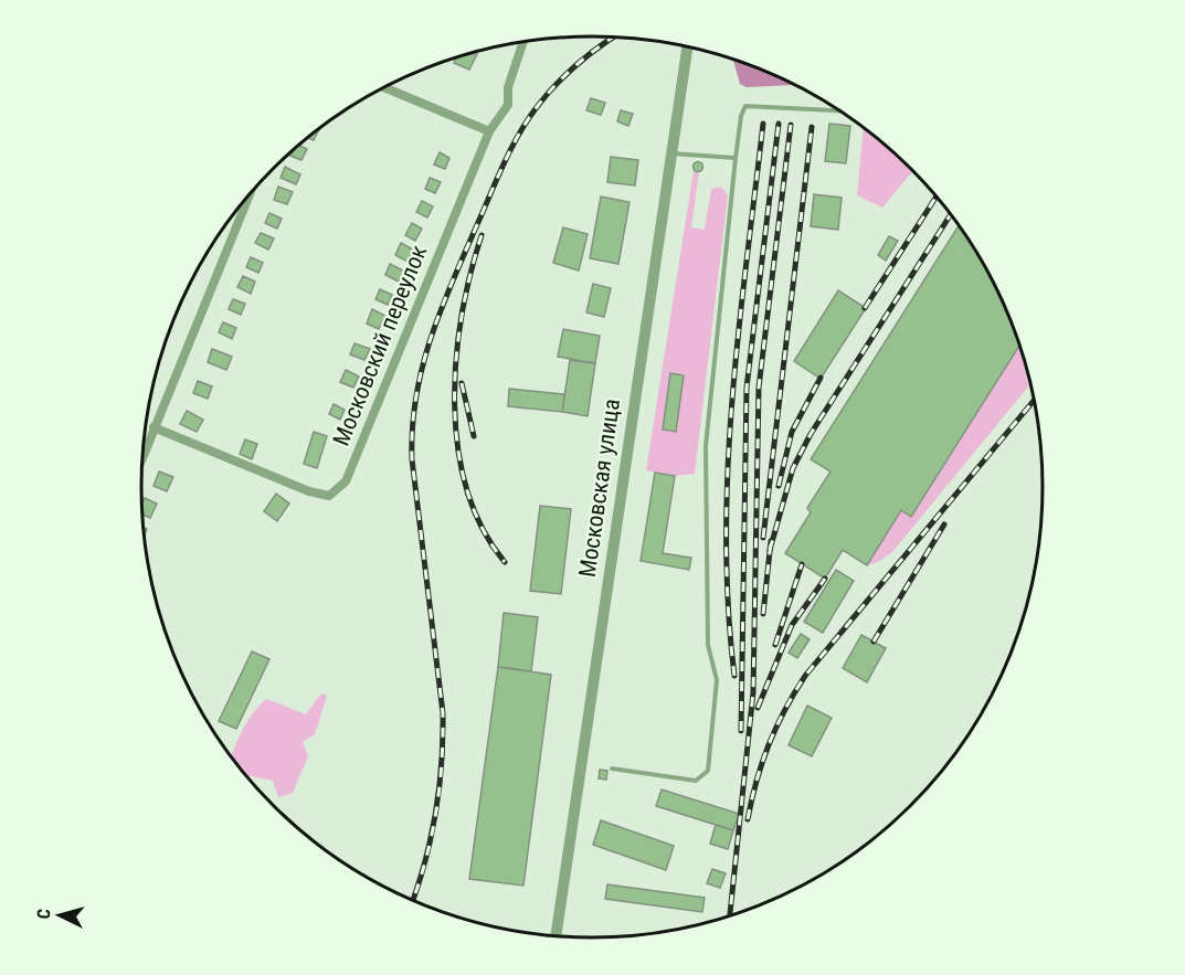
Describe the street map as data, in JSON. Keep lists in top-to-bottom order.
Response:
{
  "streets": {
    "street": ["Московский переулок", "Московская улица"]
  },
  "north": "left"
}
